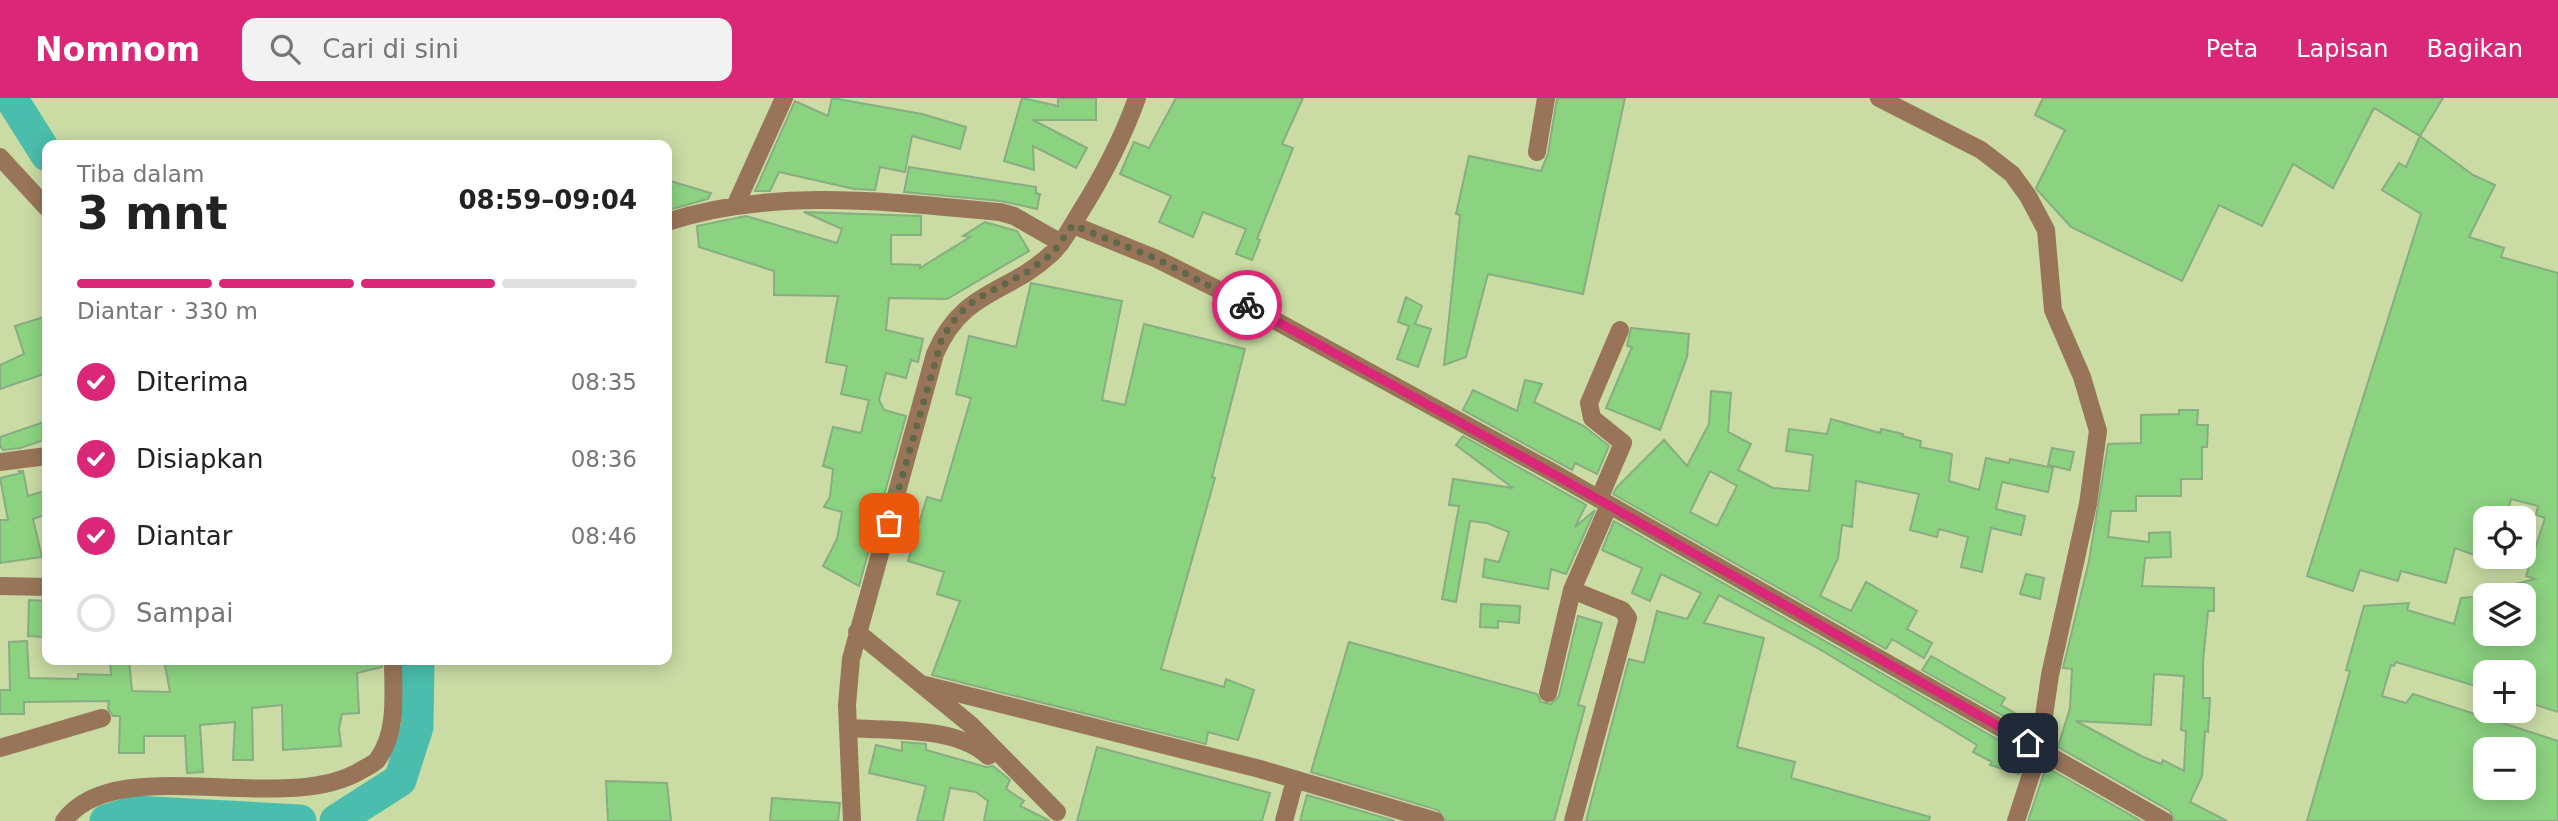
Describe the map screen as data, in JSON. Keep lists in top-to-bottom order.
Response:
{
  "page": {
    "header": "Nomnom",
    "search": "Cari di sini",
    "nav": ["Peta", "Lapisan", "Bagikan"],
    "heading": ["3 mnt", "Tiba dalam", "08:59–09:04"],
    "bar": "Diantar · 330 m",
    "list": [
      ["Diterima", "08:35"],
      ["Disiapkan", "08:36"],
      ["Diantar", "08:46"],
      "Sampai"
    ],
    "map_buttons": ["+", "−"]
  }
}
